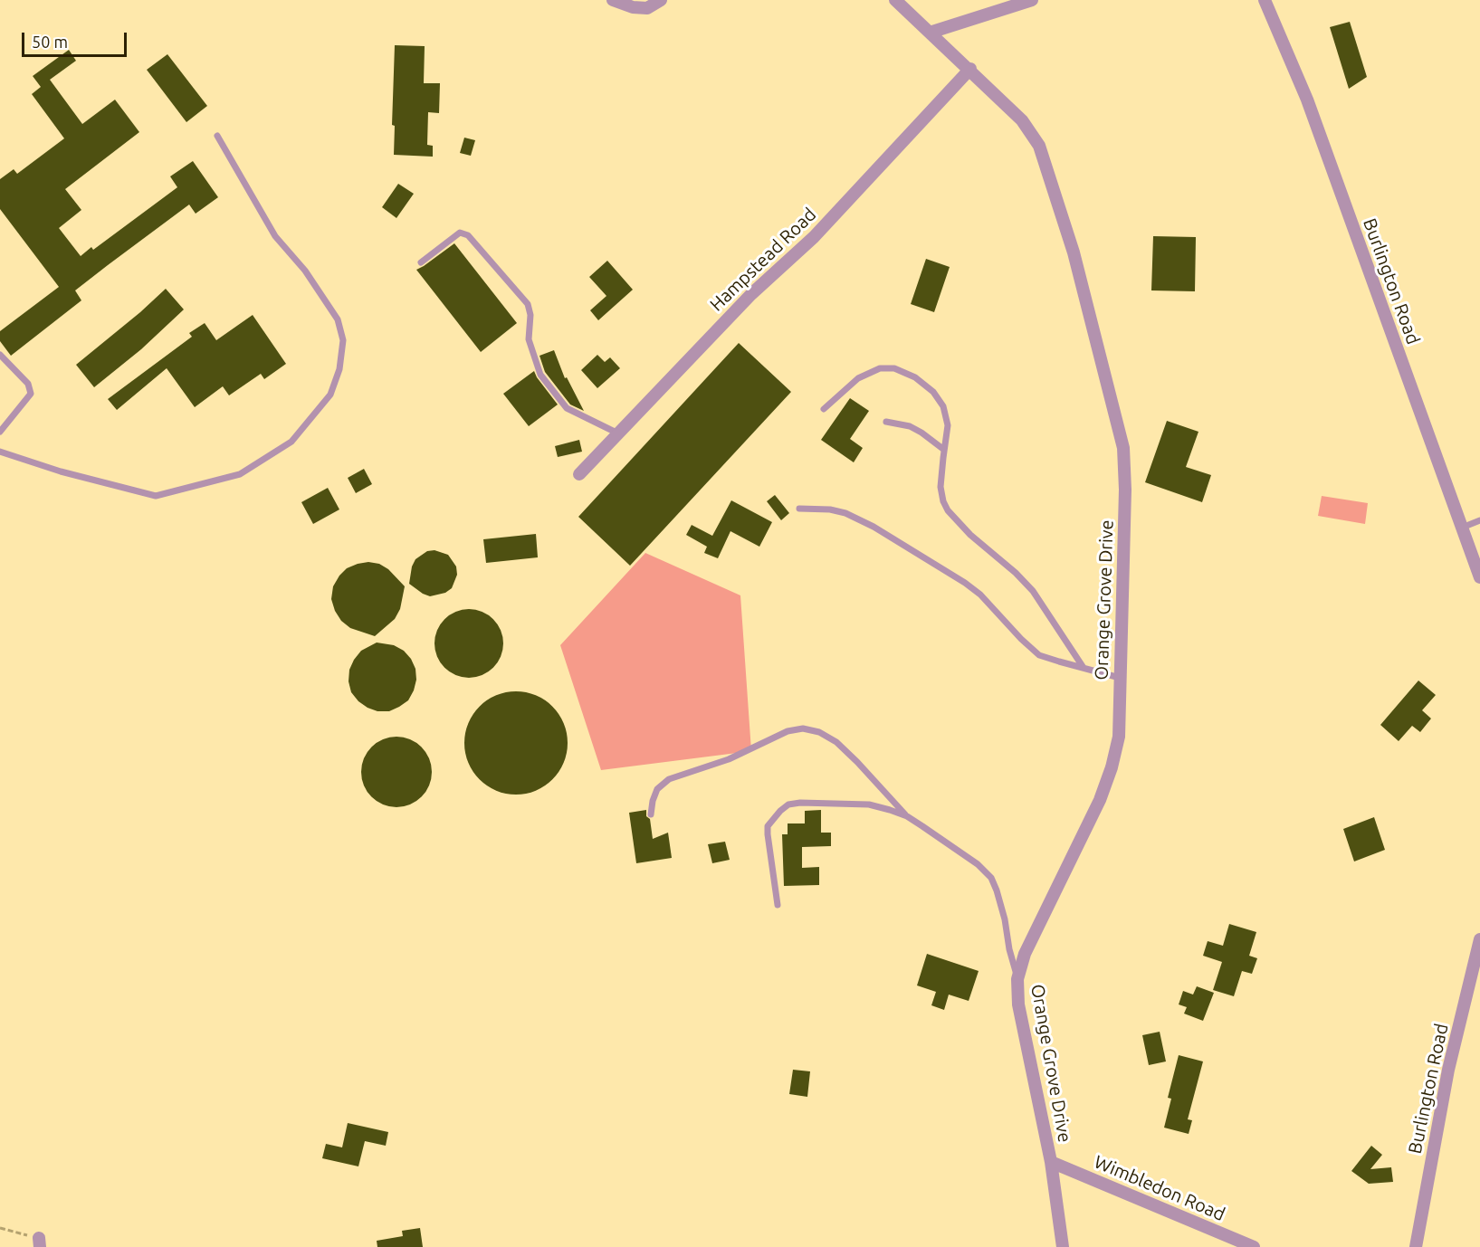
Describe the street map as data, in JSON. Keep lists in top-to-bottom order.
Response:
{
  "streets": {
    "street": [
      "Hampstead Road",
      "Burlington Road",
      "Orange Grove Drive",
      "Wimbledon Road"
    ]
  },
  "crossings": [
    ["Hampstead Road", "Orange Grove Drive"],
    ["Orange Grove Drive", "Wimbledon Road"]
  ],
  "scale_bar": "50 m"
}
